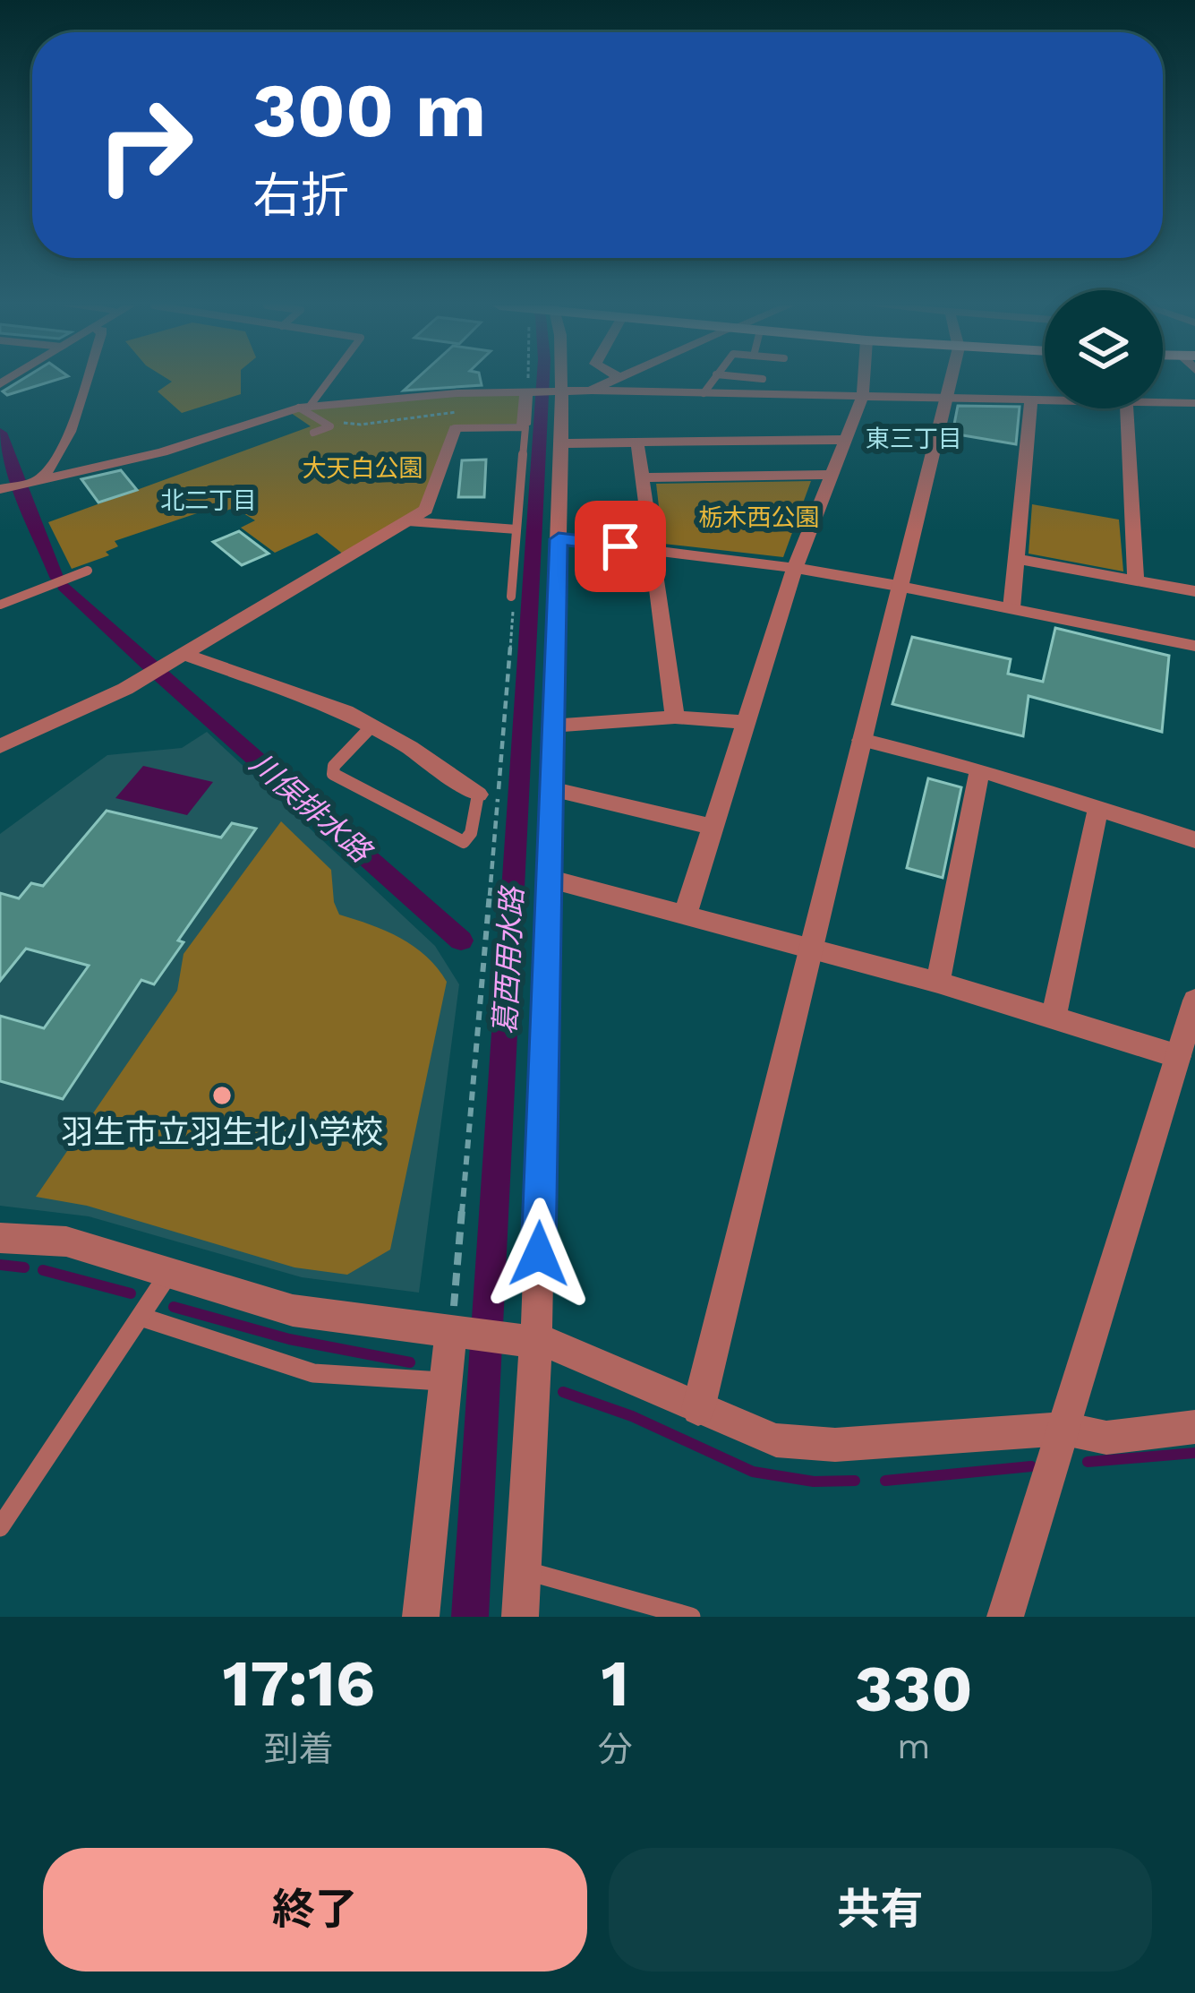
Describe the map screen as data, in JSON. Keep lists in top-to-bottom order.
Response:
{
  "districts": ["東三丁目", "北二丁目"],
  "water": ["川俣排水路", "葛西用水路"],
  "parks": ["大天白公園", "栃木西公園"],
  "places": ["羽生市立羽生北小学校"],
  "page": {
    "turn": ["300 m", "右折"],
    "eta": [
      "17:16",
      "到着",
      "1",
      "分",
      "330",
      "m"
    ],
    "buttons": ["終了", "共有"]
  }
}
